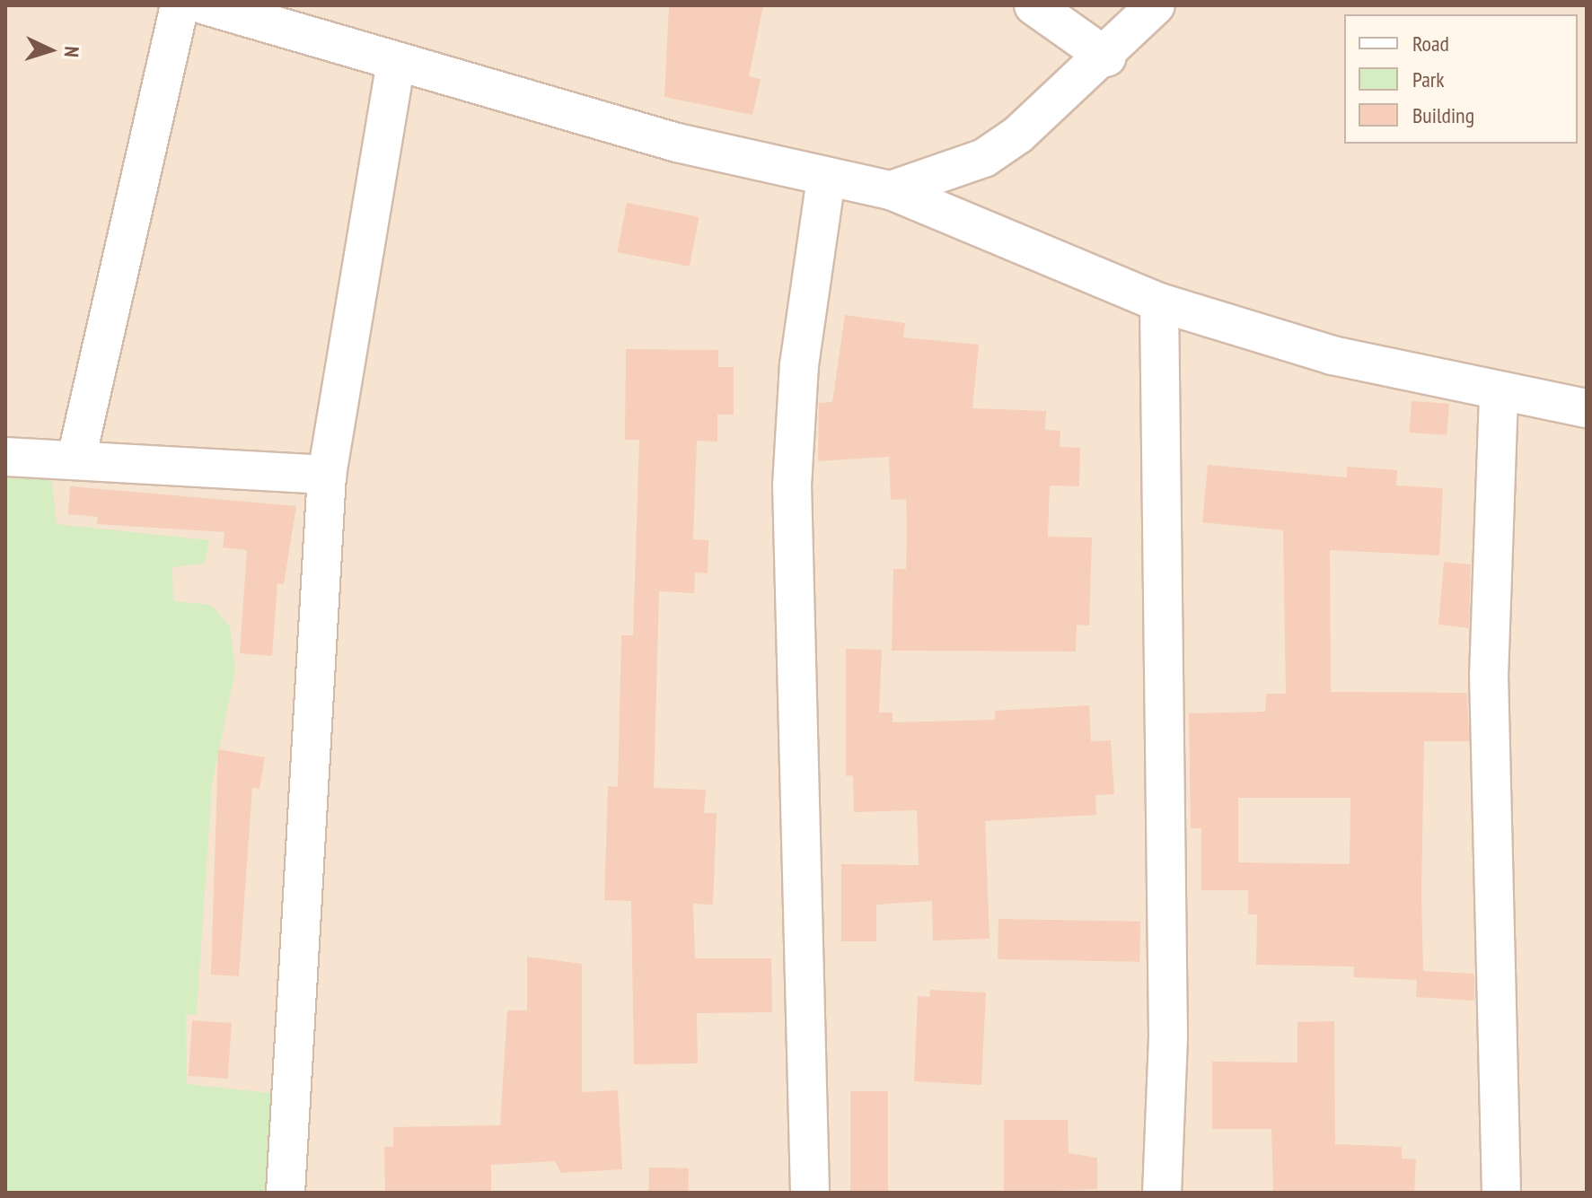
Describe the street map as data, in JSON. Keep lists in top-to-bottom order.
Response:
{
  "legend": ["Road", "Park", "Building"],
  "north": "right"
}
